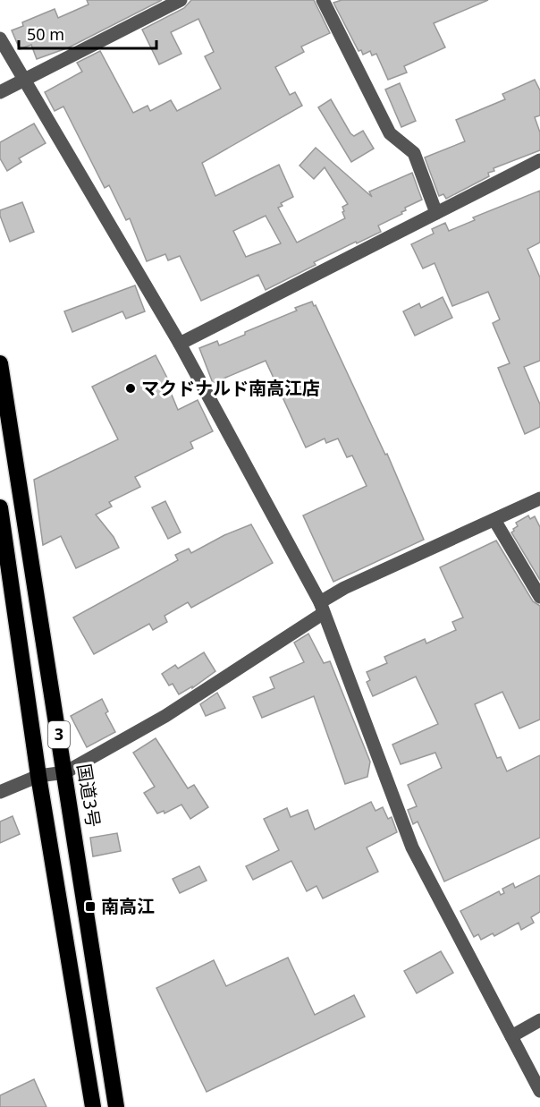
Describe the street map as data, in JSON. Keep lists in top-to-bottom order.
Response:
{
  "streets": {
    "highway": ["3", "国道3号"]
  },
  "places": {
    "other": ["マクドナルド南高江店"],
    "transit": ["南高江"]
  },
  "scale_bar": "50 m"
}
